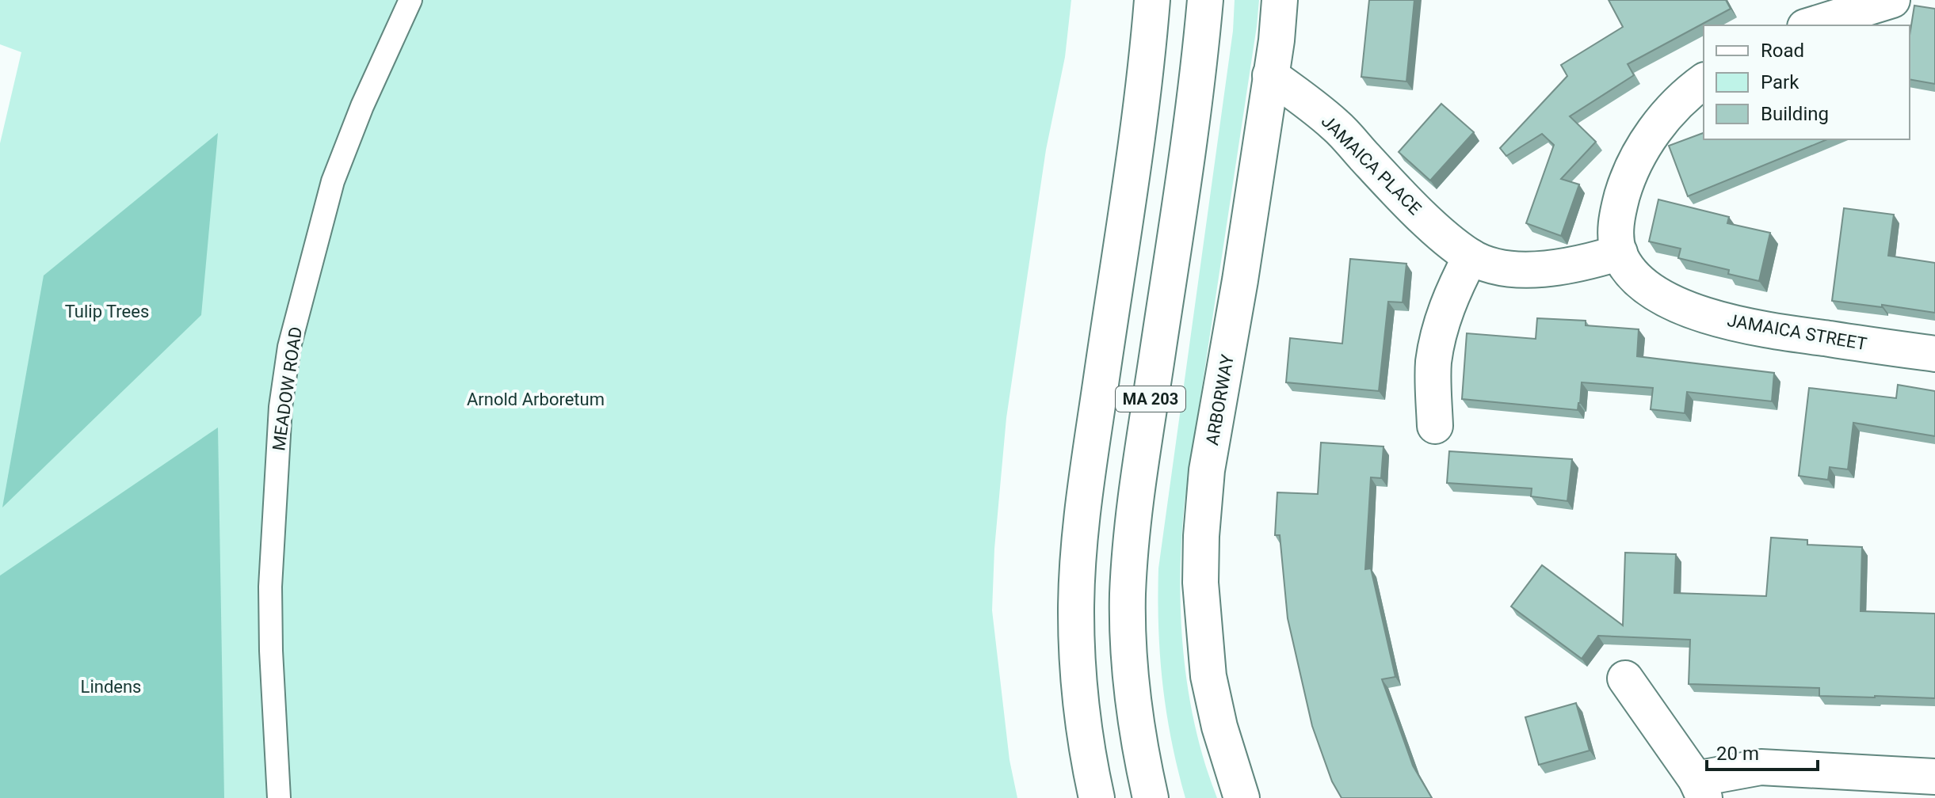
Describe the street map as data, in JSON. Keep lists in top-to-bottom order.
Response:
{
  "streets": {
    "main road": [
      "JAMAICA PLACE",
      "JAMAICA STREET",
      "MA 203",
      "ARBORWAY"
    ],
    "lane": ["MEADOW ROAD"]
  },
  "crossings": [
    ["JAMAICA PLACE", "JAMAICA STREET"],
    ["JAMAICA PLACE", "ARBORWAY"]
  ],
  "parks": ["Tulip Trees", "Arnold Arboretum", "Lindens"],
  "legend": ["Road", "Park", "Building"],
  "scale_bar": "20 m"
}
